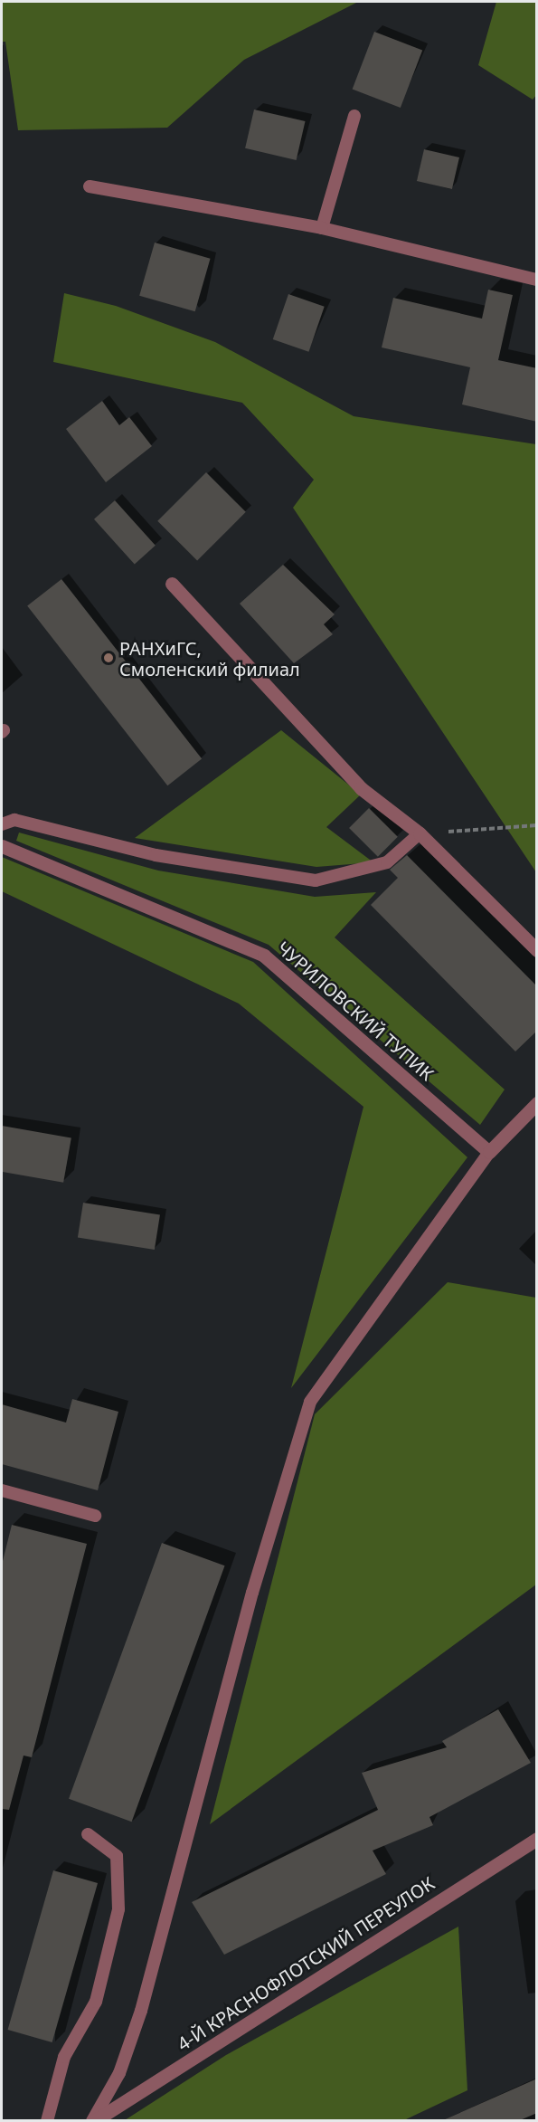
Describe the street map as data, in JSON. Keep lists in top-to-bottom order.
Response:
{
  "streets": {
    "street": ["ЧУРИЛОВСКИЙ ТУПИК", "4-Й КРАСНОФЛОТСКИЙ ПЕРЕУЛОК"]
  },
  "places": ["РАНХиГС, Смоленский филиал"]
}
